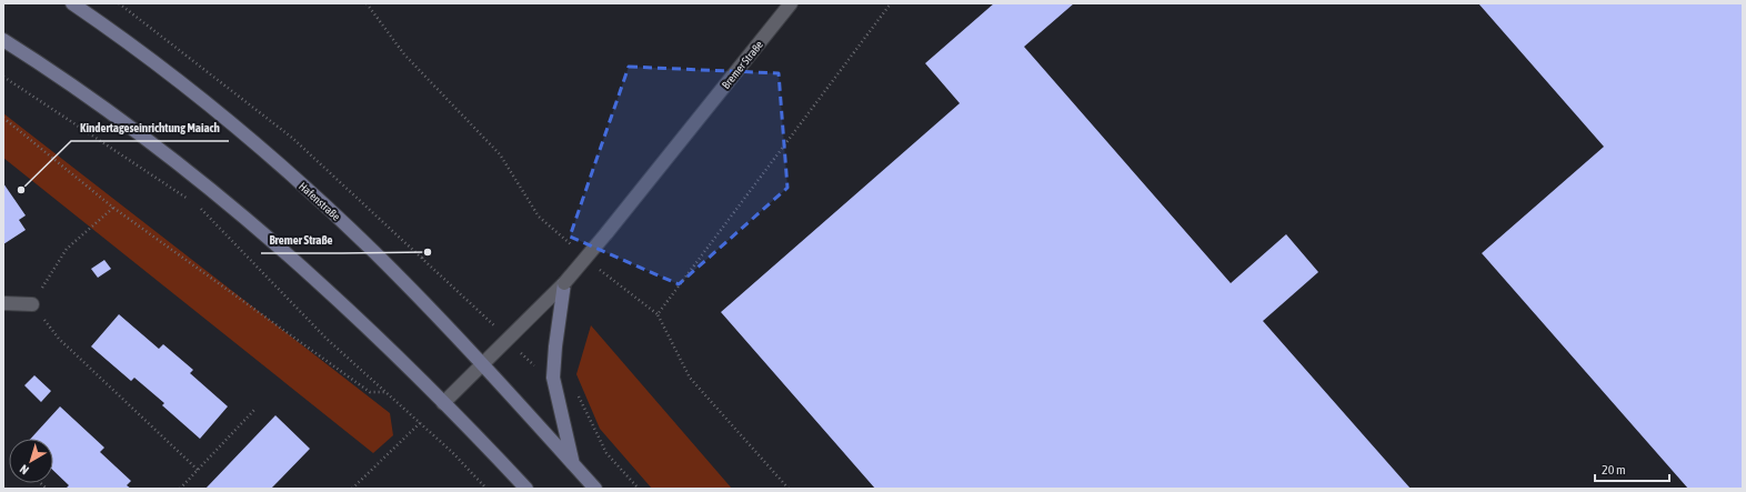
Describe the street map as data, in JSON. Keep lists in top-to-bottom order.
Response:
{
  "streets": {
    "main road": ["Hafenstraße"],
    "street": ["Bremer Straße"]
  },
  "crossings": [
    ["Bremer Straße", "Hafenstraße"]
  ],
  "places": ["Kindertageseinrichtung Maiach", "Bremer Straße"],
  "scale_bar": "20 m",
  "north": "bottom left"
}
